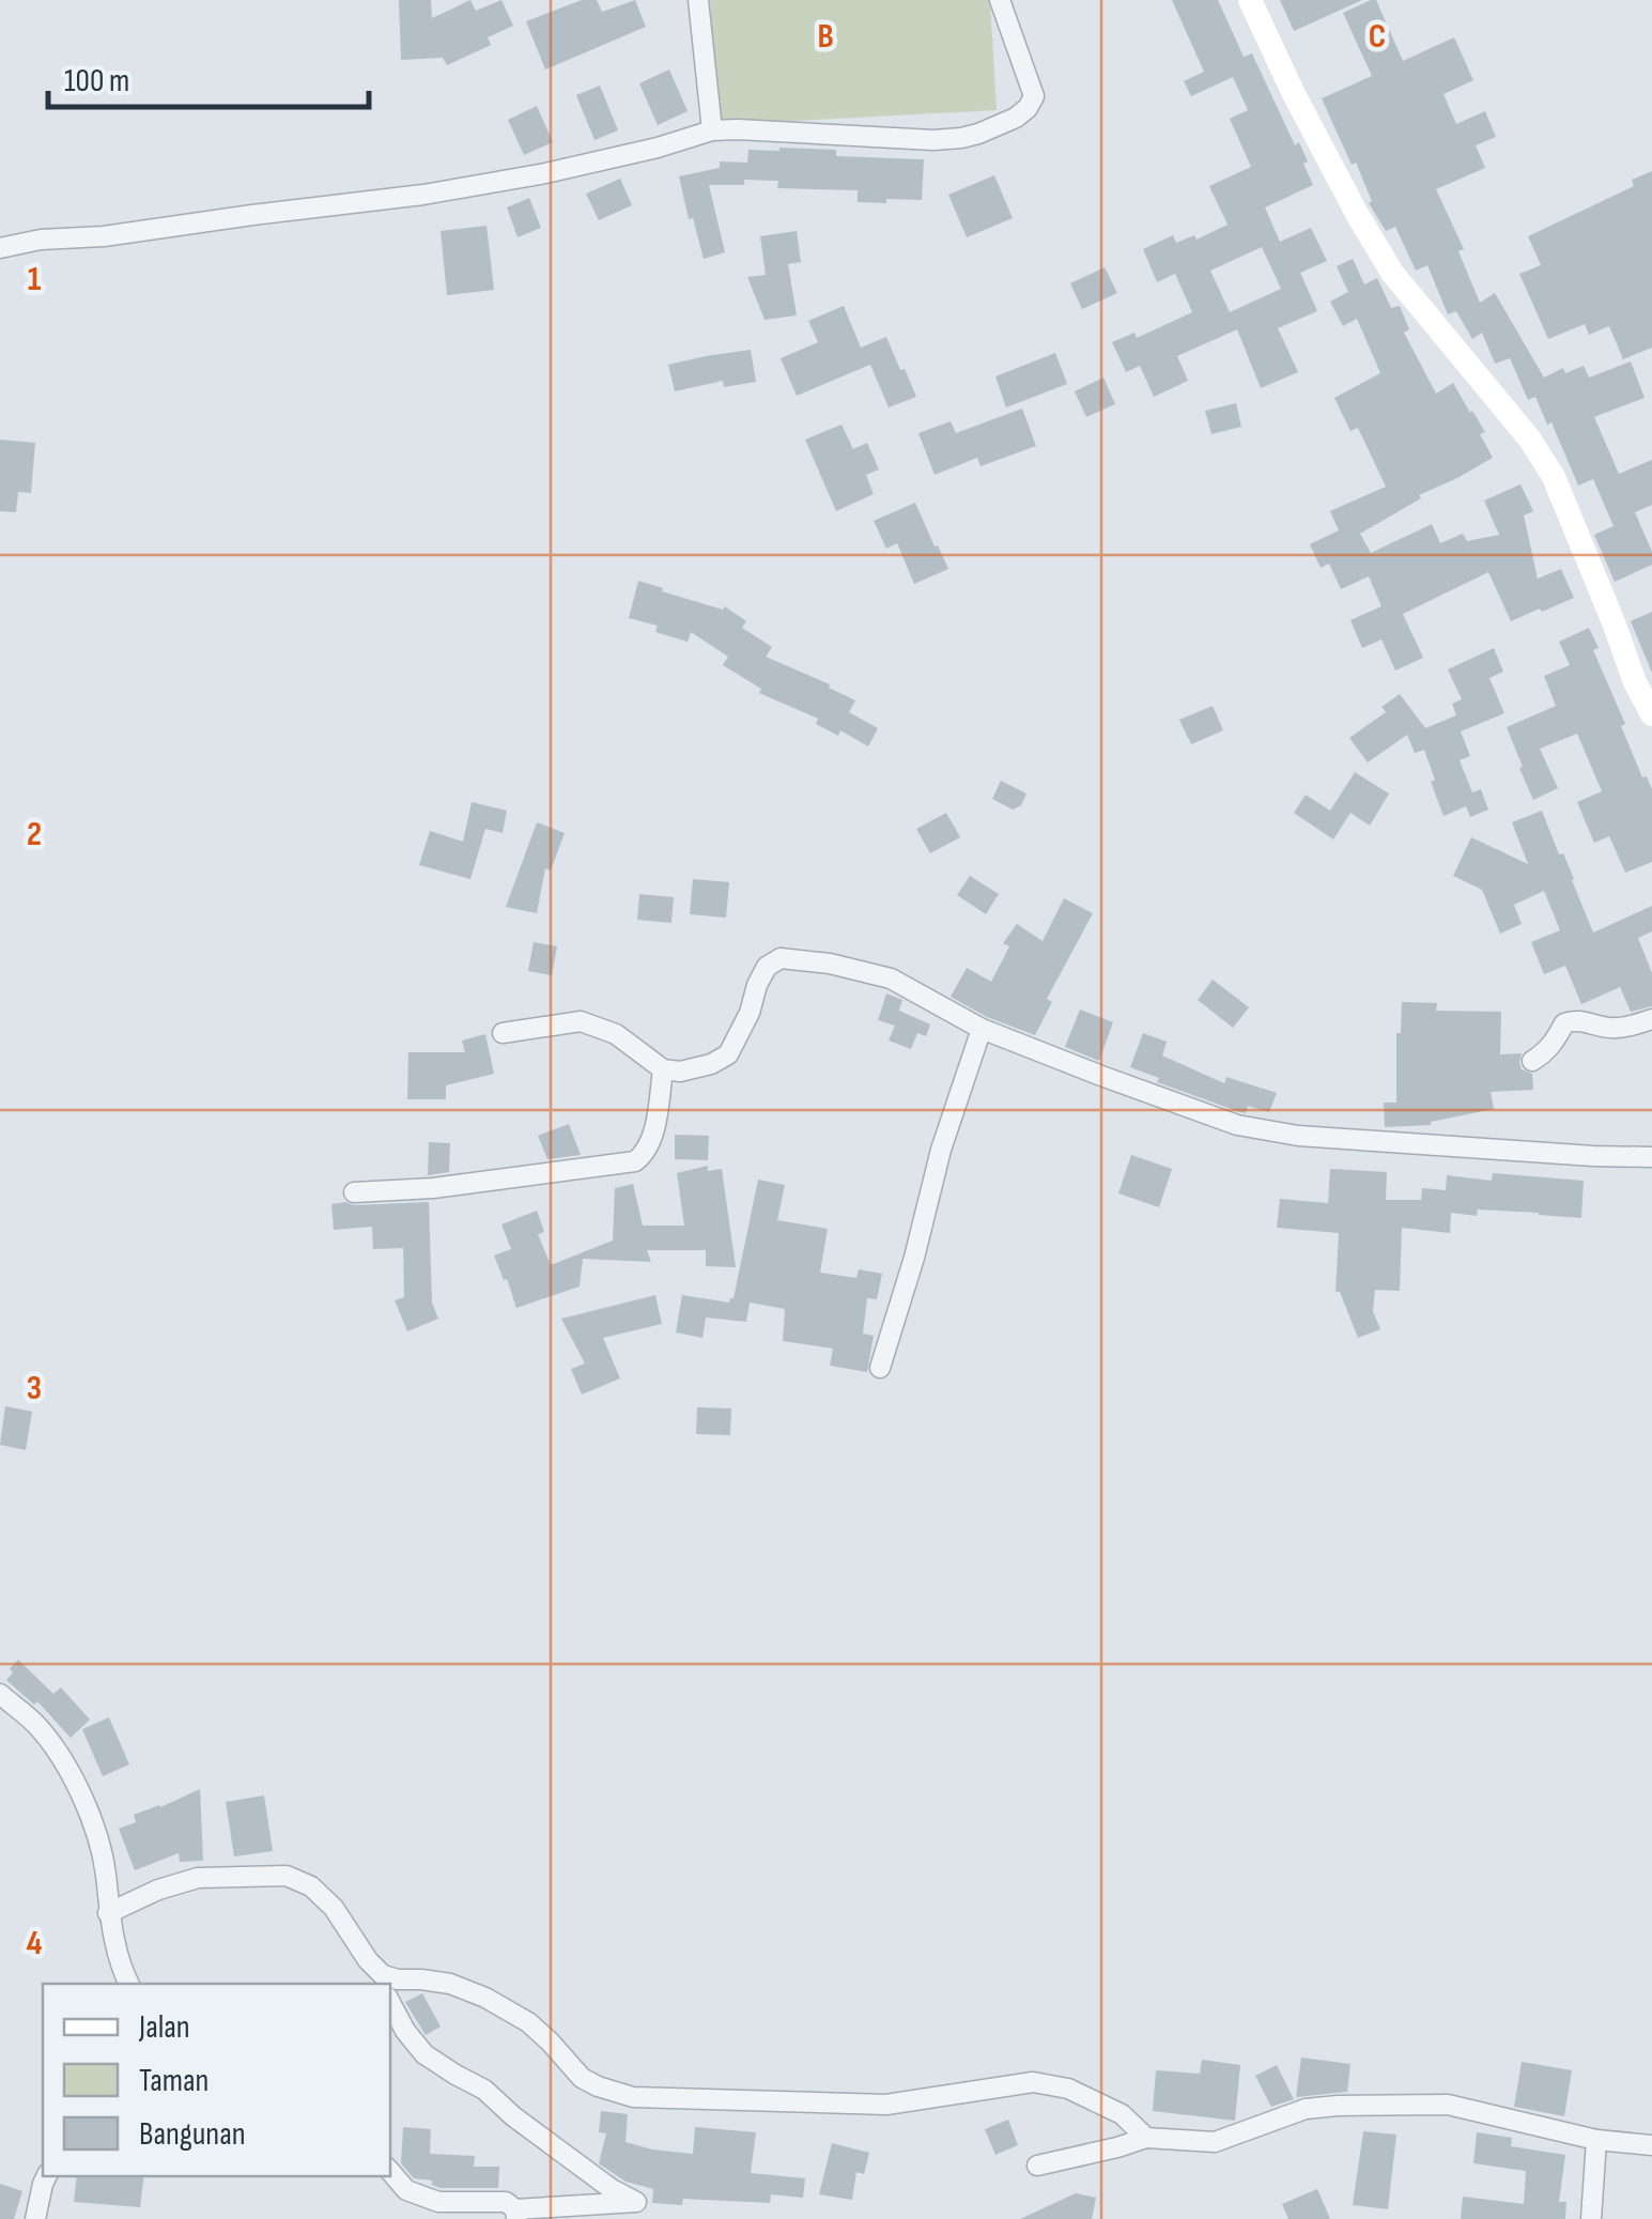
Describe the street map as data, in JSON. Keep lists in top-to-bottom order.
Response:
{
  "legend": ["Jalan", "Taman", "Bangunan"],
  "scale_bar": "100 m",
  "grid": {
    "columns": ["B", "C"],
    "rows": [
      "1",
      "2",
      "3",
      "4"
    ]
  }
}
